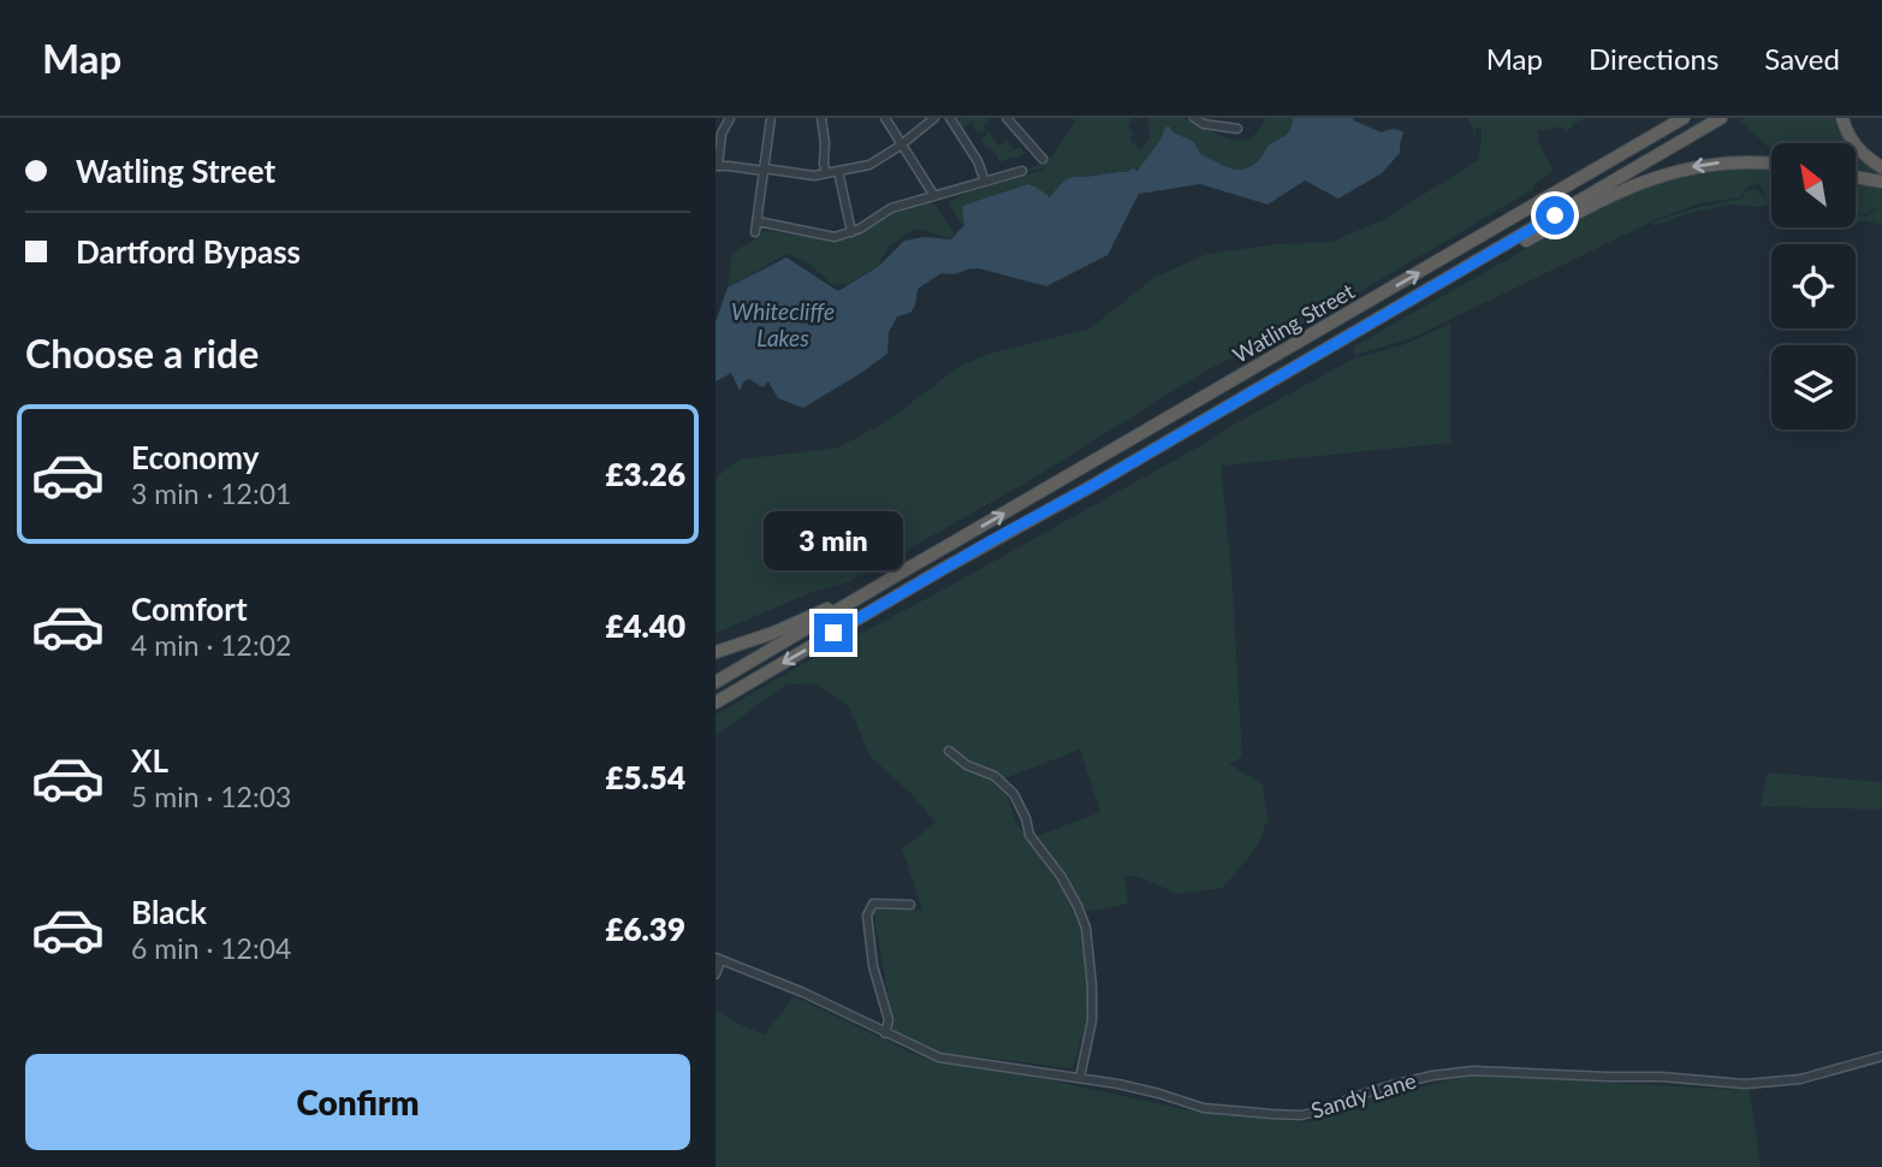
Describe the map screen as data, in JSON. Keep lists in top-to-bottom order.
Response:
{
  "streets": {
    "highway": ["Watling Street"],
    "street": ["Sandy Lane"]
  },
  "water": ["Whitecliffe Lakes"],
  "north": "top left",
  "page": {
    "header": "Map",
    "nav": ["Map", "Directions", "Saved"],
    "banner": ["Watling Street", "Dartford Bypass"],
    "heading": "Choose a ride",
    "list": [
      {
        "name": "Economy",
        "note": "3 min · 12:01",
        "value": "£3.26"
      },
      {
        "name": "Comfort",
        "note": "4 min · 12:02",
        "value": "£4.40"
      },
      {
        "name": "XL",
        "note": "5 min · 12:03",
        "value": "£5.54"
      },
      {
        "name": "Black",
        "note": "6 min · 12:04",
        "value": "£6.39"
      }
    ],
    "bubble": "3 min",
    "buttons": "Confirm"
  }
}
